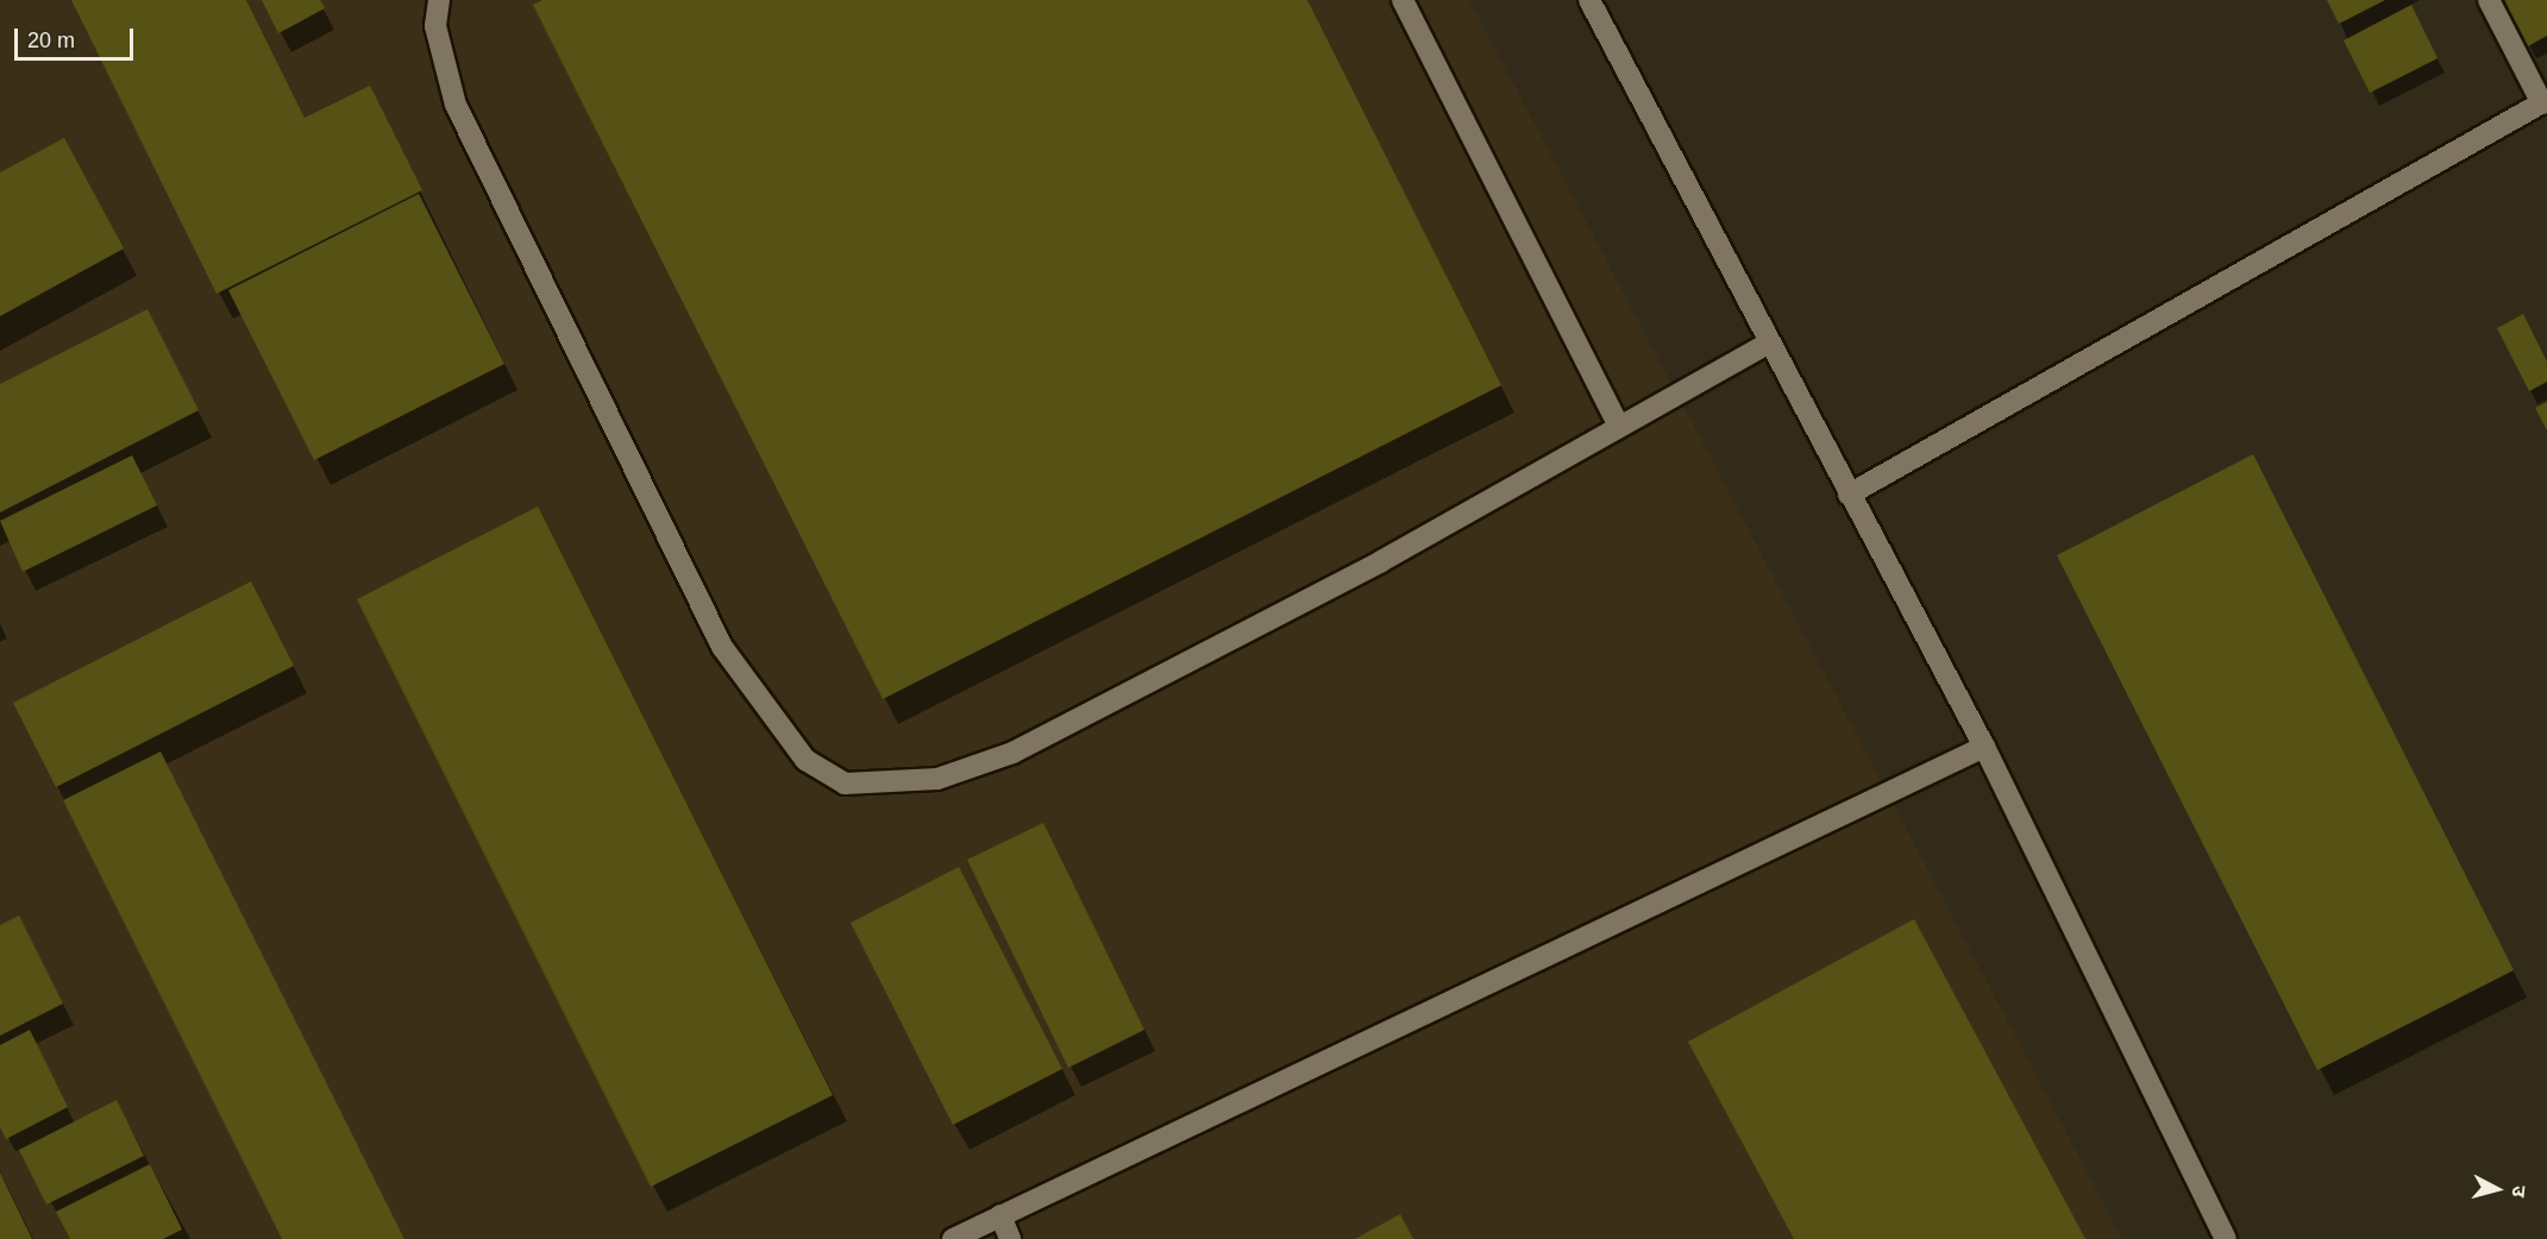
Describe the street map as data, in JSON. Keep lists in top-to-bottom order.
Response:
{
  "scale_bar": "20 m",
  "north": "right"
}
